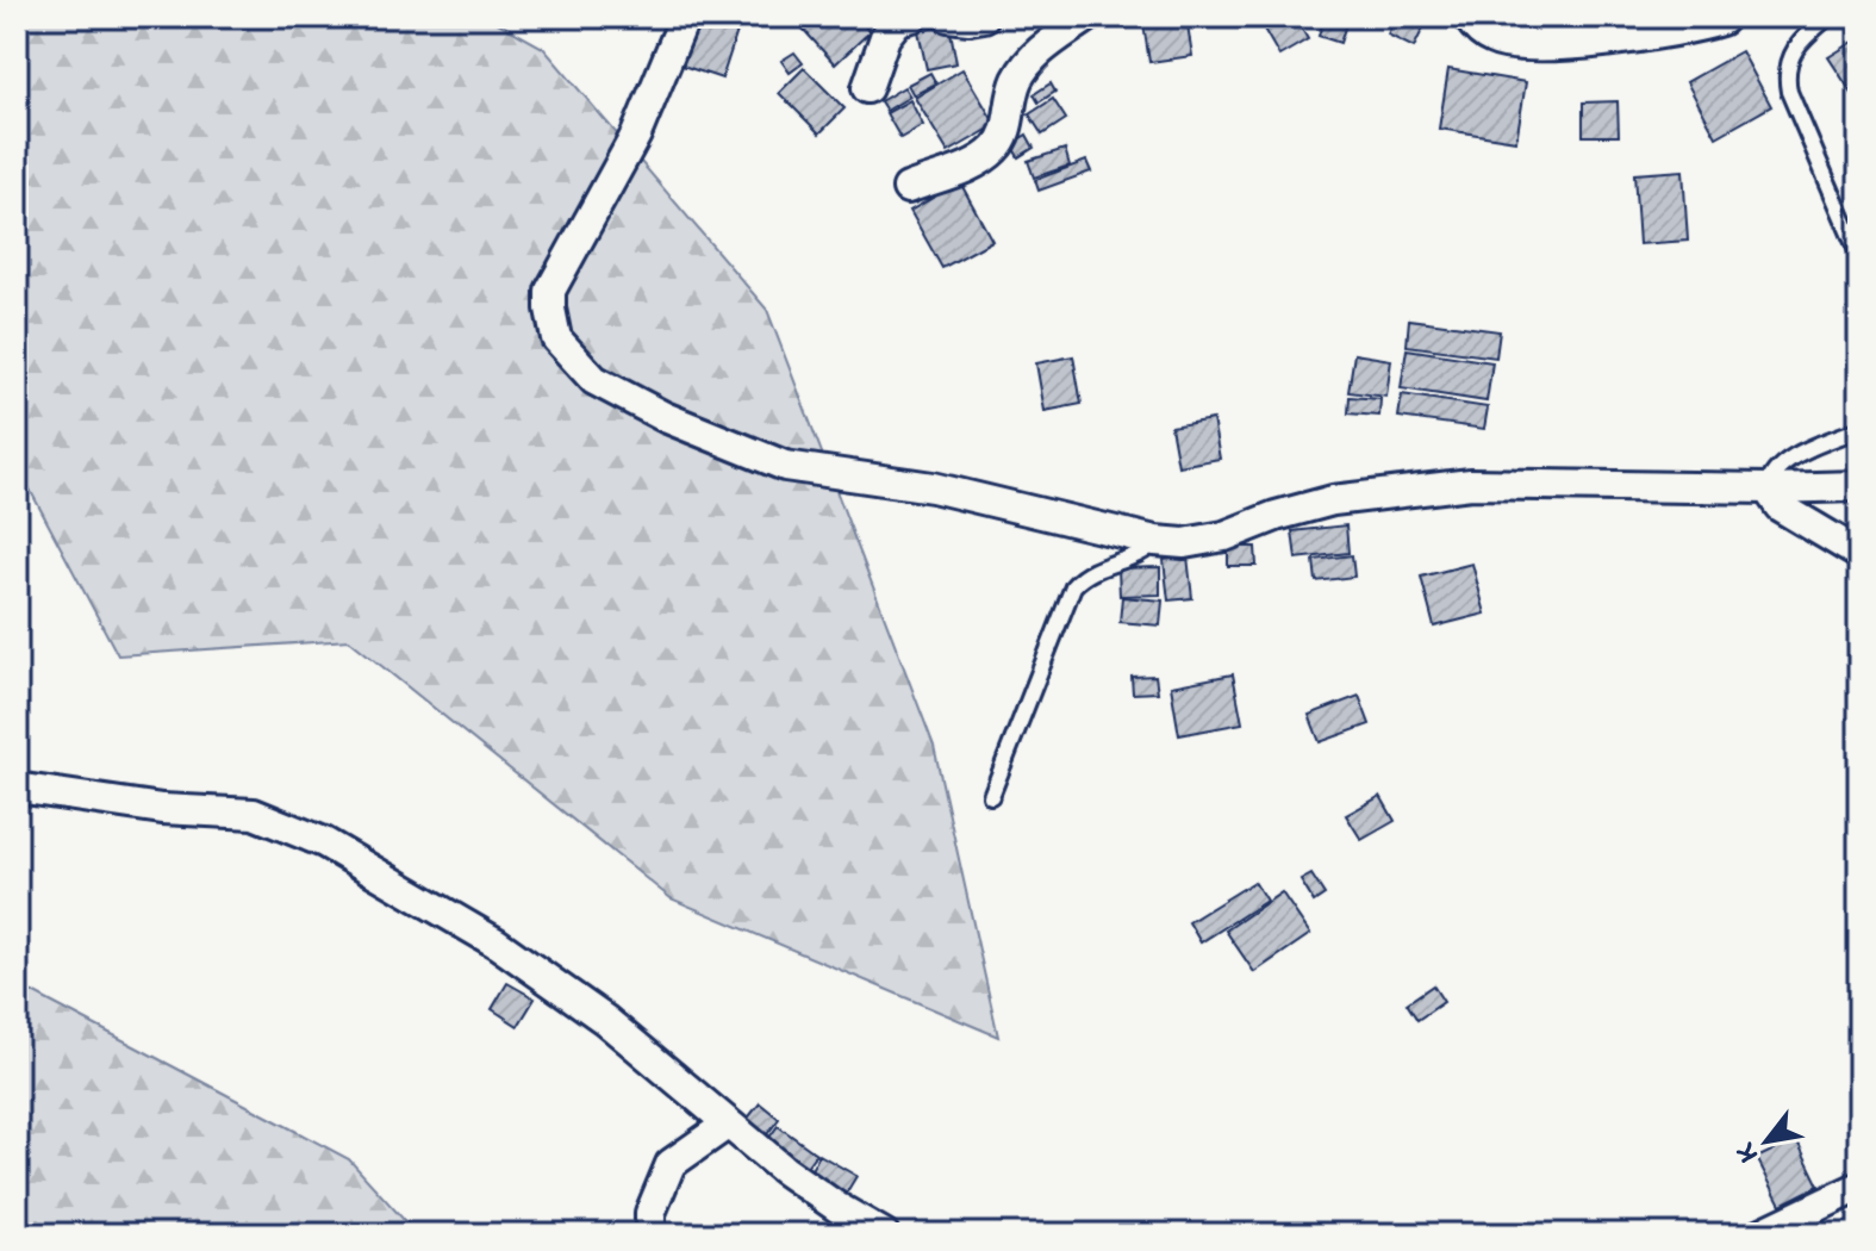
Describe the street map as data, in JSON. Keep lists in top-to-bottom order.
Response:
{
  "north": "bottom left"
}
